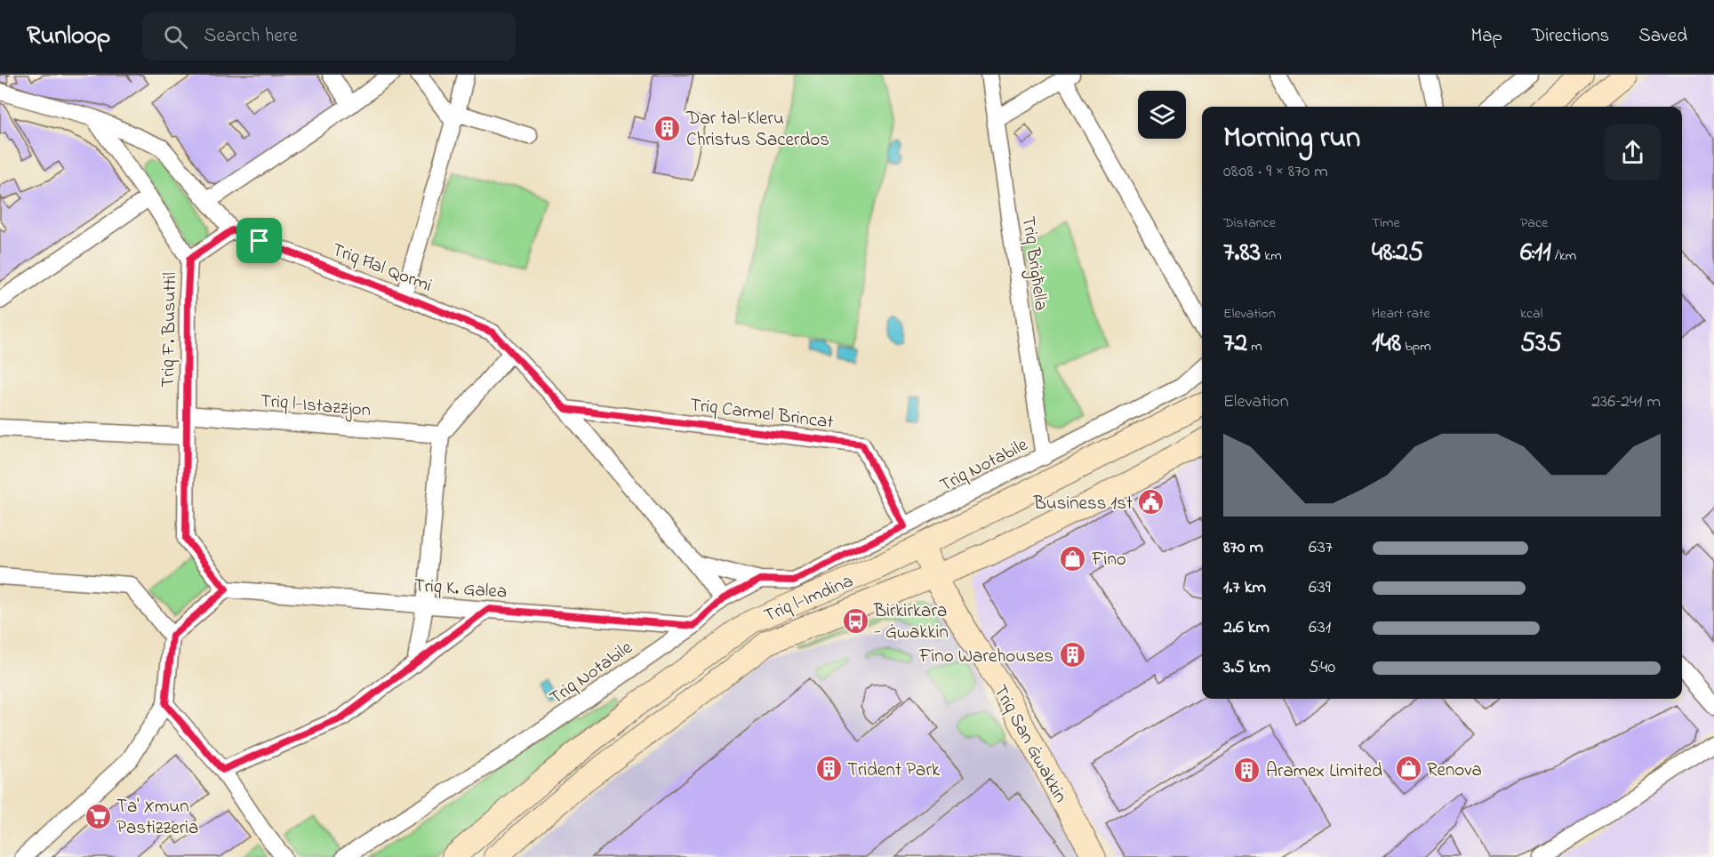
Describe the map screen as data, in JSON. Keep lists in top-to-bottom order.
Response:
{
  "streets": {
    "main road": ["Triq l-Imdina", "Triq San Ġwakkin"],
    "street": [
      "Triq Brigħella",
      "Triq Ħal Qormi",
      "Triq F. Busuttil",
      "Triq l-Istazzjon",
      "Triq Carmel Brincat",
      "Triq Notabile",
      "Triq K. Galea"
    ]
  },
  "crossings": [
    ["Triq Brigħella", "Triq Notabile"],
    ["Triq Ħal Qormi", "Triq F. Busuttil"],
    ["Triq Ħal Qormi", "Triq Carmel Brincat"],
    ["Triq Ħal Qormi", "Triq Notabile"],
    ["Triq F. Busuttil", "Triq l-Istazzjon"],
    ["Triq F. Busuttil", "Triq K. Galea"],
    ["Triq Carmel Brincat", "Triq Notabile"],
    ["Triq Notabile", "Triq K. Galea"],
    ["Triq l-Imdina", "Triq San Ġwakkin"]
  ],
  "places": {
    "building": [
      "Dar tal-Kleru Christus Sacerdos",
      "Fino Warehouses",
      "Trident Park",
      "Aramex Limited"
    ],
    "public building": ["Business 1st"],
    "shop": ["Fino", "Renova"],
    "bus stop": ["Birkirkara - Ġwakkin"],
    "supermarket": ["Ta' Xmun Pastizzeria"]
  },
  "page": {
    "header": "Runloop",
    "search": "Search here",
    "nav": ["Map", "Directions", "Saved"],
    "heading": ["Morning run", "08:08 · 9 × 870 m"],
    "stats": [
      ["Distance", "7.83 km"],
      ["Time", "48:25"],
      ["Pace", "6:11 /km"],
      ["Elevation", "72 m"],
      ["Heart rate", "148 bpm"],
      ["kcal", "535"]
    ],
    "chart": ["Elevation", "236–241 m"],
    "list": [
      {
        "name": "870 m",
        "note": "6:37"
      },
      {
        "name": "1.7 km",
        "note": "6:39"
      },
      {
        "name": "2.6 km",
        "note": "6:31"
      },
      {
        "name": "3.5 km",
        "note": "5:40"
      }
    ]
  }
}
